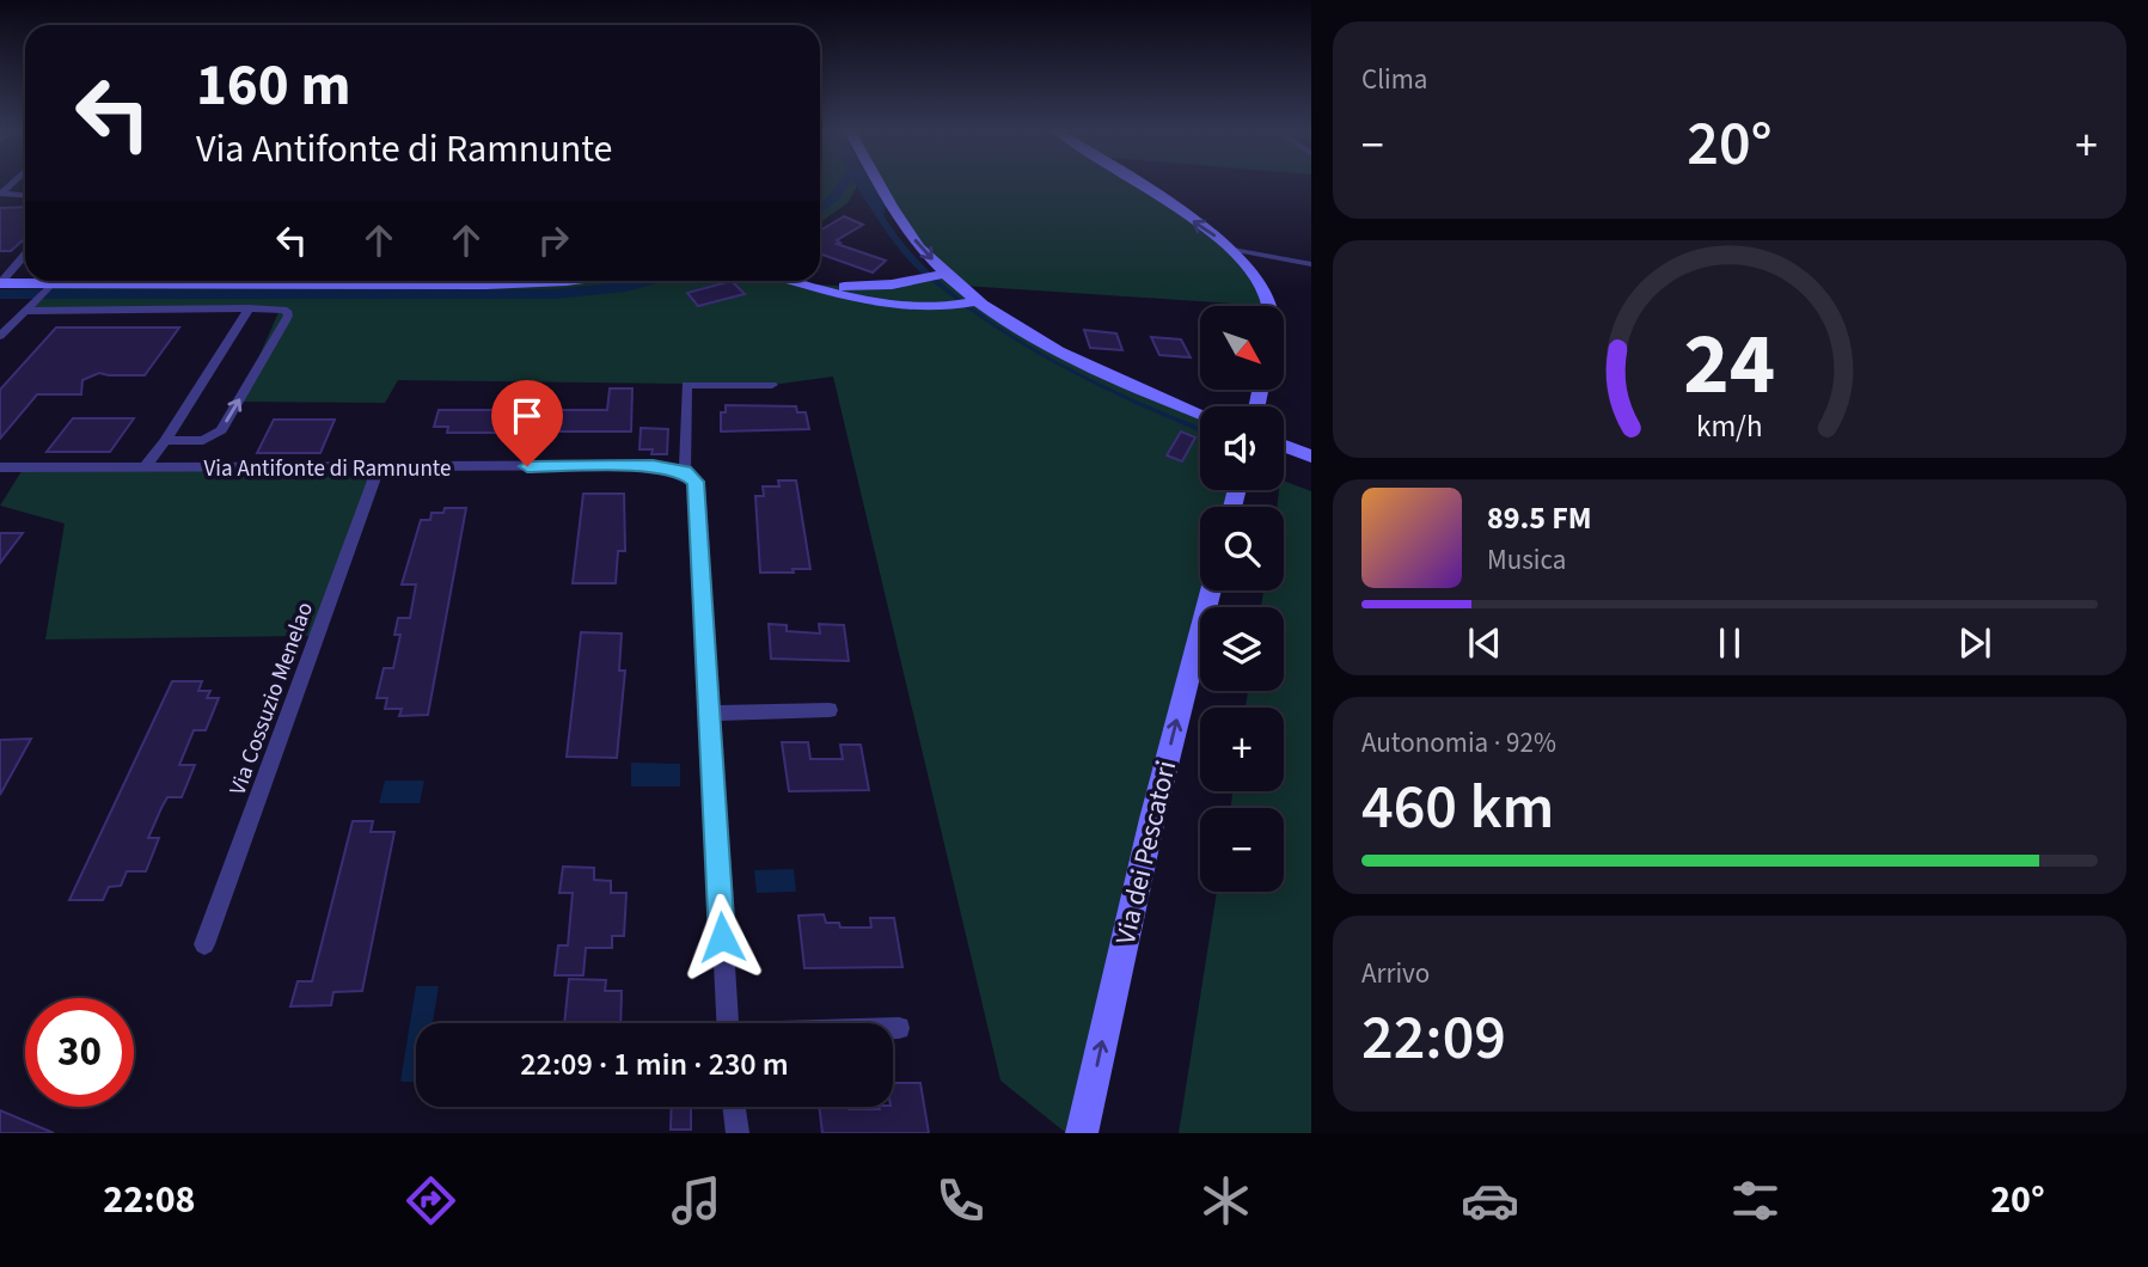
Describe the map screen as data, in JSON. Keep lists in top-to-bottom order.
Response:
{
  "streets": {
    "street": ["Via Antifonte di Ramnunte", "Via Cossuzio Menelao", "Via dei Pescatori"]
  },
  "crossings": [
    ["Via Antifonte di Ramnunte", "Via Cossuzio Menelao"]
  ],
  "one_way": ["Via dei Pescatori"],
  "north": "bottom right",
  "page": {
    "tile": [
      "Clima",
      ["Autonomia · 92%", "460 km"],
      ["Arrivo", "22:09"]
    ],
    "turn": ["160 m", "Via Antifonte di Ramnunte"],
    "heat": ["−", "20°", "+"],
    "map_buttons": ["+", "−"],
    "song": ["89.5 FM", "Musica"],
    "limit": "30",
    "trip": "22:09 · 1 min · 230 m",
    "tabs": ["22:08", "20°"],
    "gauge": ["24", "km/h"]
  }
}
